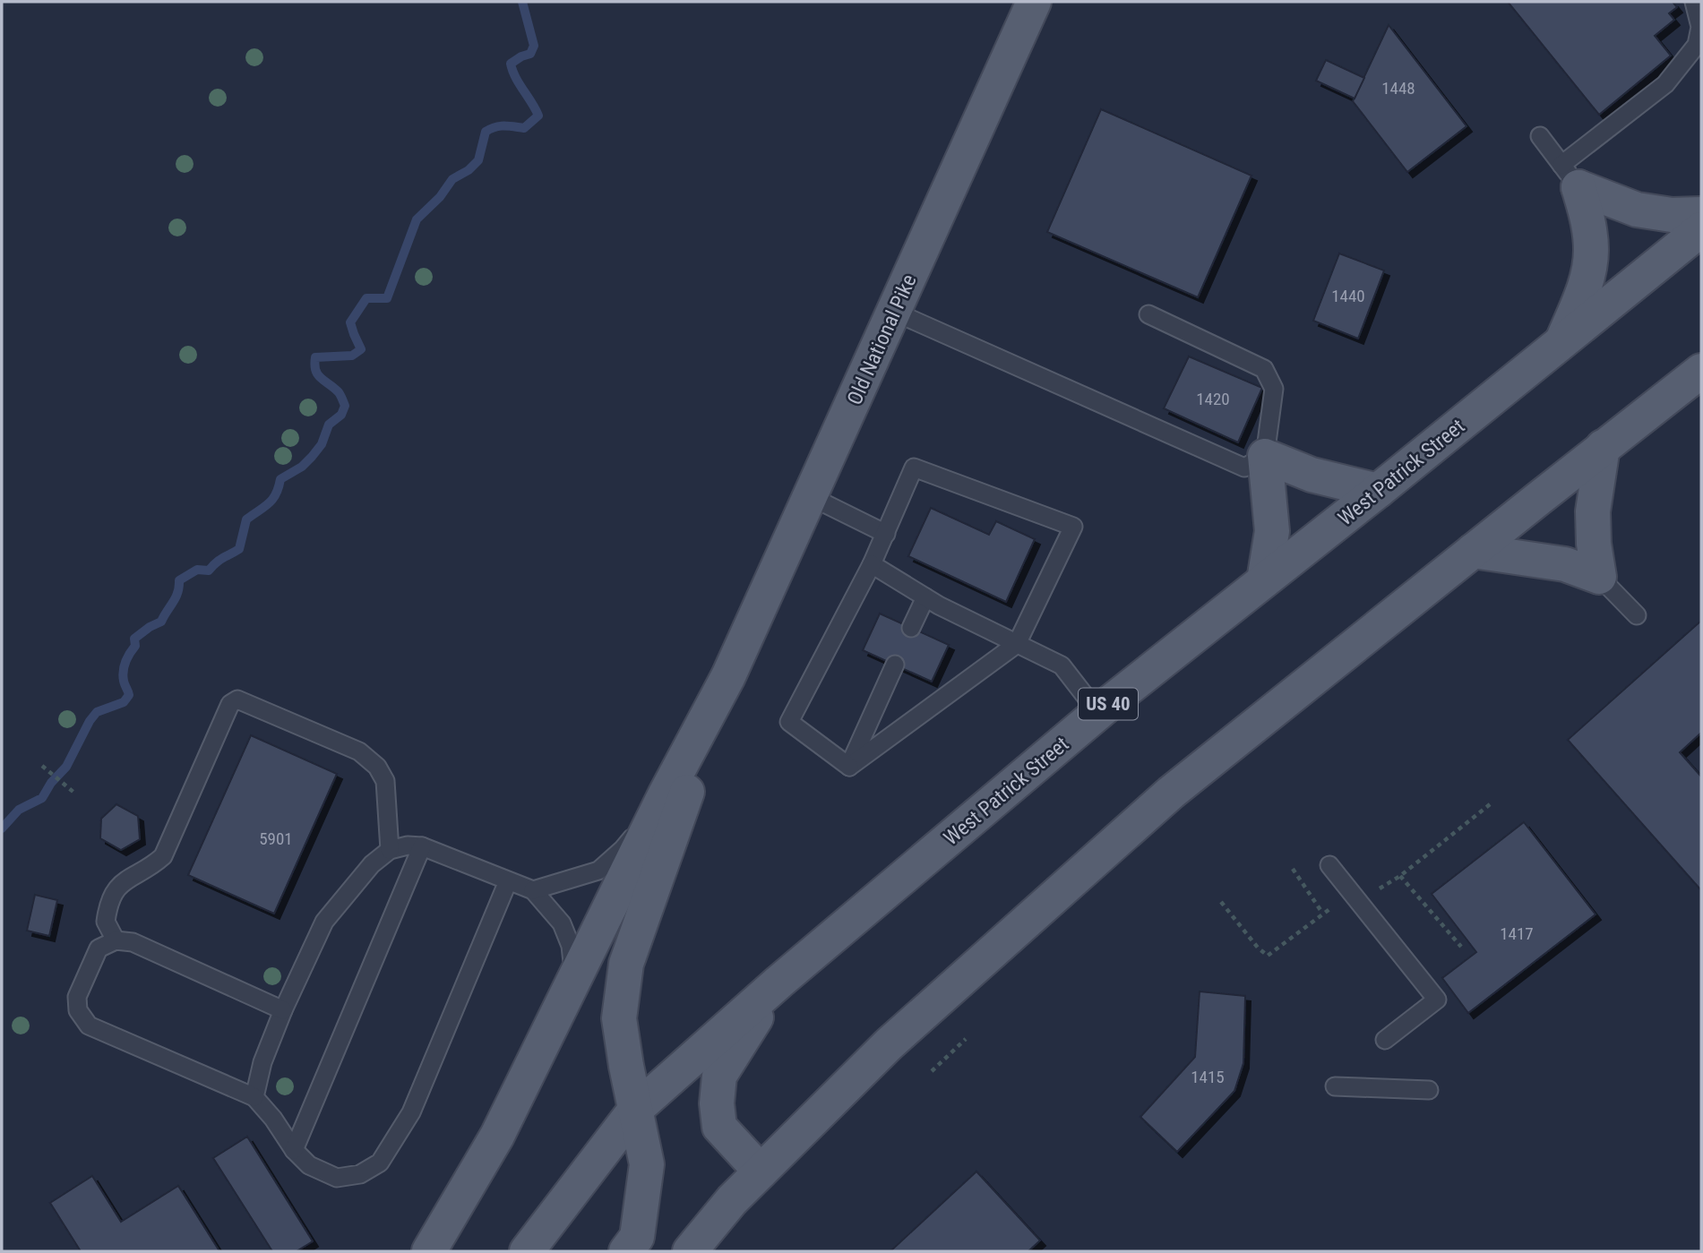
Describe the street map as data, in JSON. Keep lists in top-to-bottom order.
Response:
{
  "streets": {
    "main road": ["Old National Pike", "West Patrick Street", "US 40"]
  },
  "house_numbers": [
    "1448",
    "1440",
    "1420",
    "5901",
    "1417",
    "1415"
  ]
}
